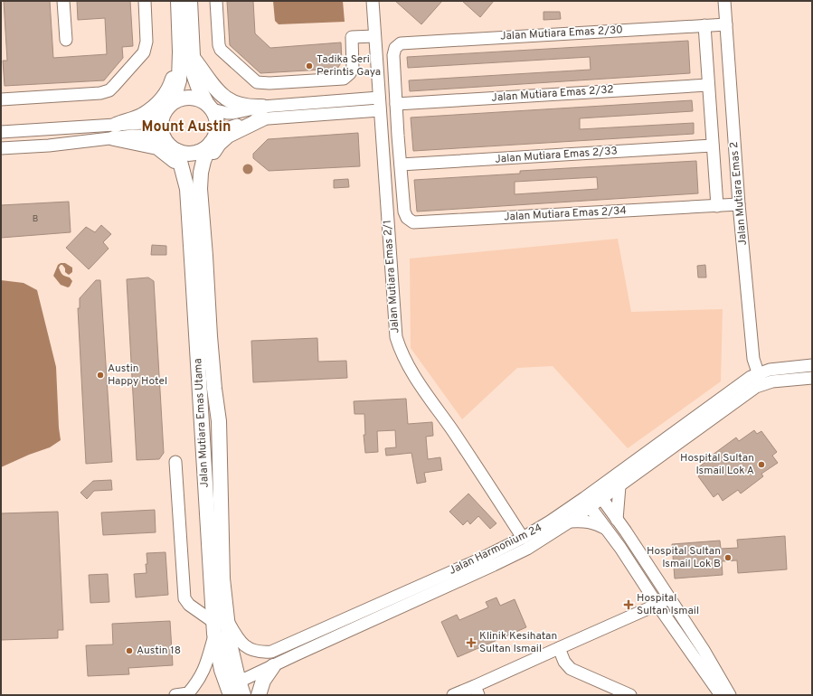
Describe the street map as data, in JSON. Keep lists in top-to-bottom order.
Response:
{
  "streets": {
    "main road": ["Jalan Mutiara Emas Utama"],
    "street": [
      "Jalan Mutiara Emas 2/30",
      "Jalan Mutiara Emas 2/32",
      "Jalan Mutiara Emas 2/33",
      "Jalan Mutiara Emas 2",
      "Jalan Mutiara Emas 2/34",
      "Jalan Mutiara Emas 2/1",
      "Jalan Harmonium 24"
    ]
  },
  "crossings": [
    ["Jalan Mutiara Emas 2/30", "Jalan Mutiara Emas 2/32"],
    ["Jalan Mutiara Emas 2/30", "Jalan Mutiara Emas 2"],
    ["Jalan Mutiara Emas 2/33", "Jalan Mutiara Emas 2/34"],
    ["Jalan Mutiara Emas 2", "Jalan Mutiara Emas 2/34"],
    ["Jalan Mutiara Emas 2", "Jalan Harmonium 24"],
    ["Jalan Mutiara Emas 2/1", "Jalan Harmonium 24"],
    ["Jalan Mutiara Emas Utama", "Jalan Harmonium 24"]
  ],
  "districts": ["Mount Austin"],
  "places": {
    "other": [
      "Tadika Seri Perintis Gaya",
      "Austin Happy Hotel",
      "Hospital Sultan Ismail Lok A",
      "Hospital Sultan Ismail Lok B",
      "Austin 18"
    ],
    "health": ["Hospital Sultan Ismail", "Klinik Kesihatan Sultan Ismail"]
  },
  "house_numbers": ["B"]
}
